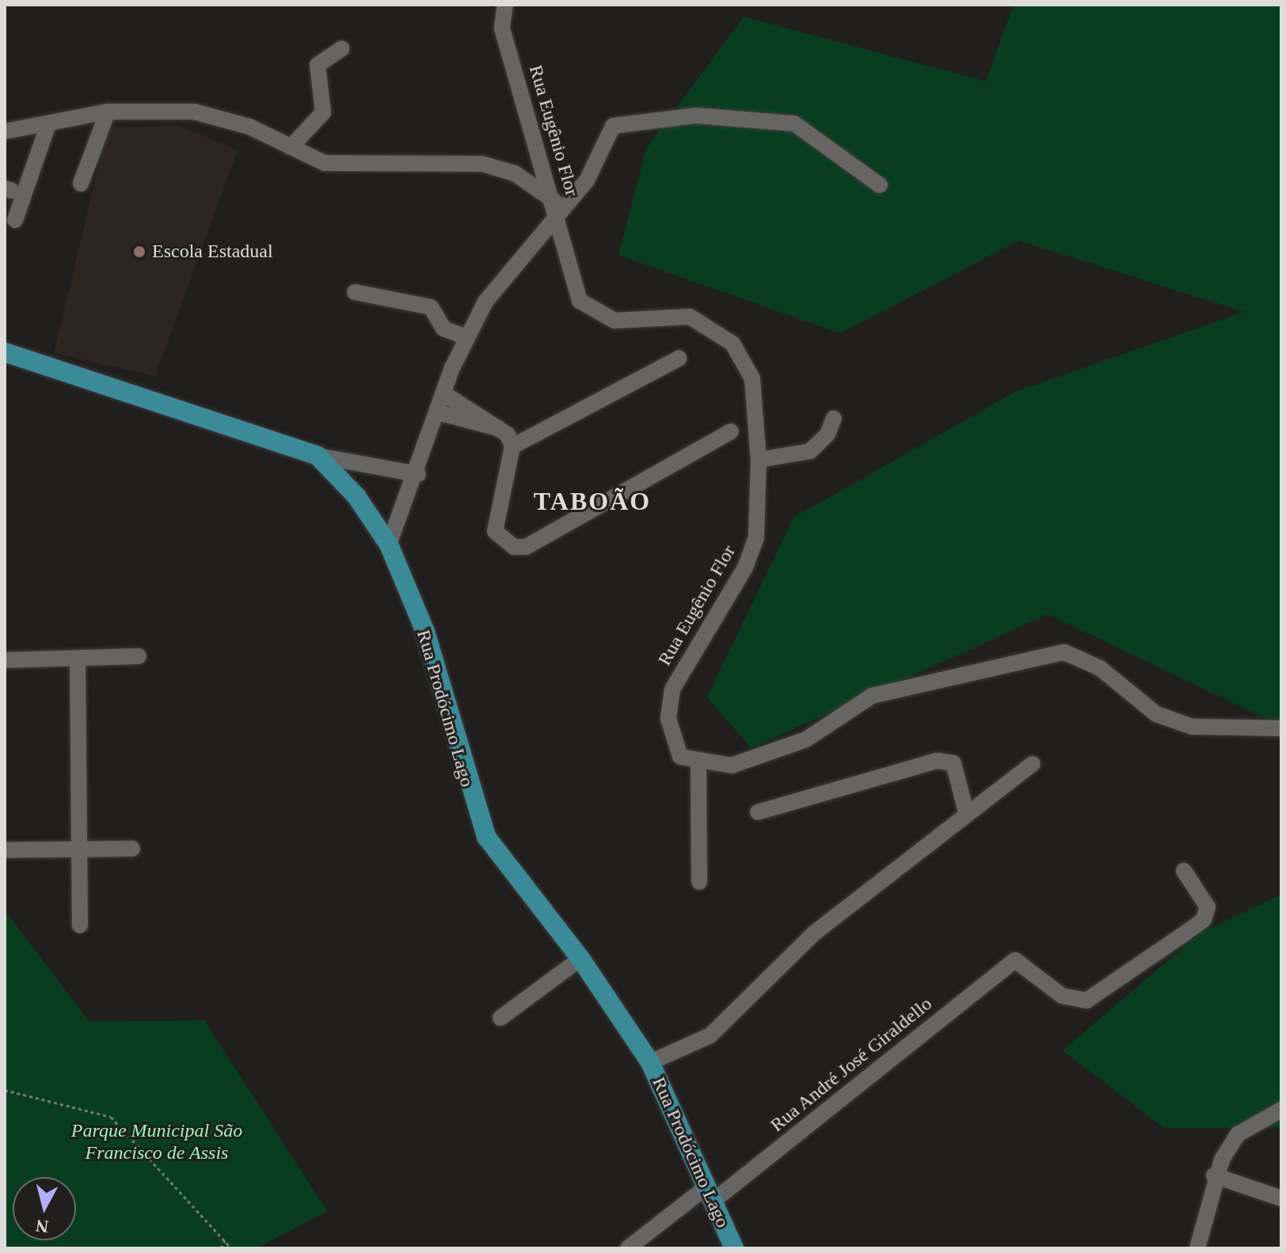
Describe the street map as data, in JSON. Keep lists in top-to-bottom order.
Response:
{
  "streets": {
    "main road": ["Rua Prodócimo Lago"],
    "street": ["Rua Eugênio Flor", "Rua André José Giraldello"]
  },
  "crossings": [
    ["Rua Prodócimo Lago", "Rua André José Giraldello"]
  ],
  "districts": ["TABOÃO"],
  "parks": ["Parque Municipal São Francisco de Assis"],
  "places": ["Escola Estadual"],
  "north": "bottom"
}
